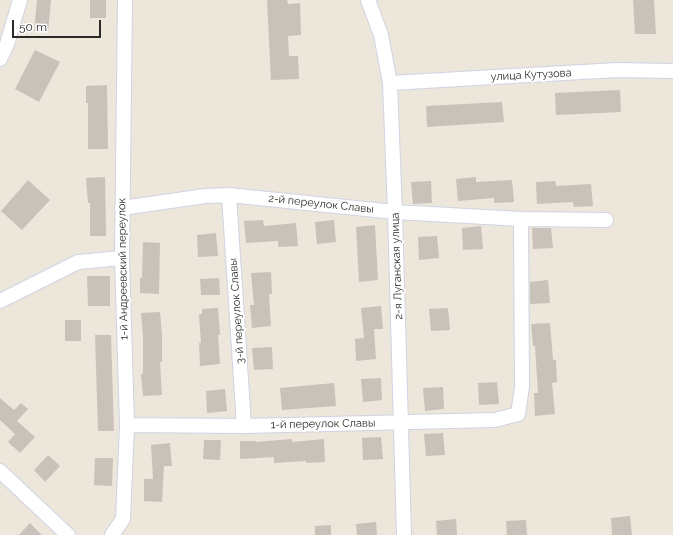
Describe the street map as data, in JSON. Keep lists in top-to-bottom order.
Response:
{
  "streets": {
    "street": [
      "улица Кутузова",
      "2-й переулок Славы",
      "2-я Луганская улица",
      "1-й Андреевский переулок",
      "3-й переулок Славы",
      "1-й переулок Славы"
    ]
  },
  "crossings": [
    ["улица Кутузова", "2-я Луганская улица"],
    ["2-й переулок Славы", "2-я Луганская улица"],
    ["2-й переулок Славы", "1-й Андреевский переулок"],
    ["2-й переулок Славы", "3-й переулок Славы"],
    ["2-й переулок Славы", "1-й переулок Славы"],
    ["2-я Луганская улица", "1-й переулок Славы"],
    ["1-й Андреевский переулок", "1-й переулок Славы"],
    ["3-й переулок Славы", "1-й переулок Славы"]
  ],
  "scale_bar": "50 m"
}
